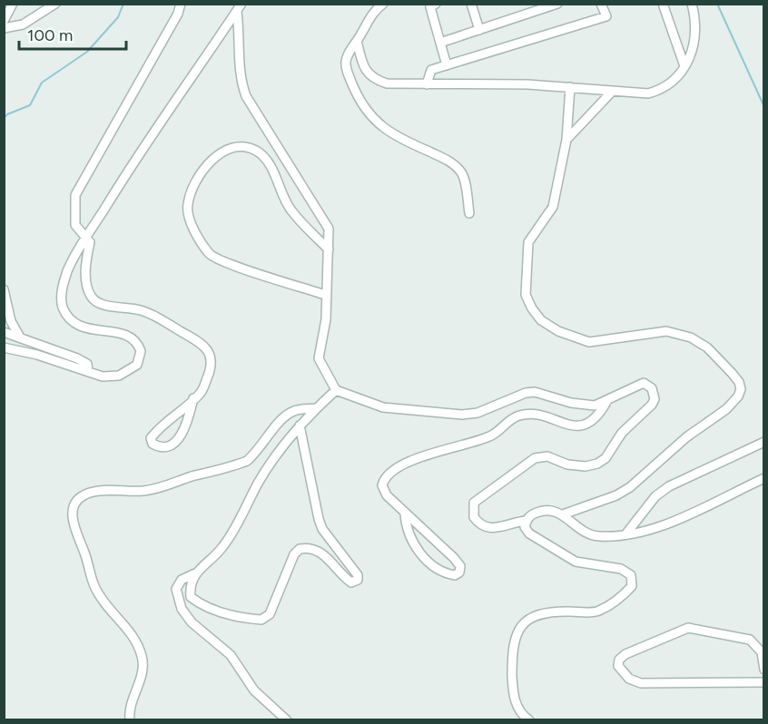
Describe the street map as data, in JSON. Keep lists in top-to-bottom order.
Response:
{
  "scale_bar": "100 m"
}
